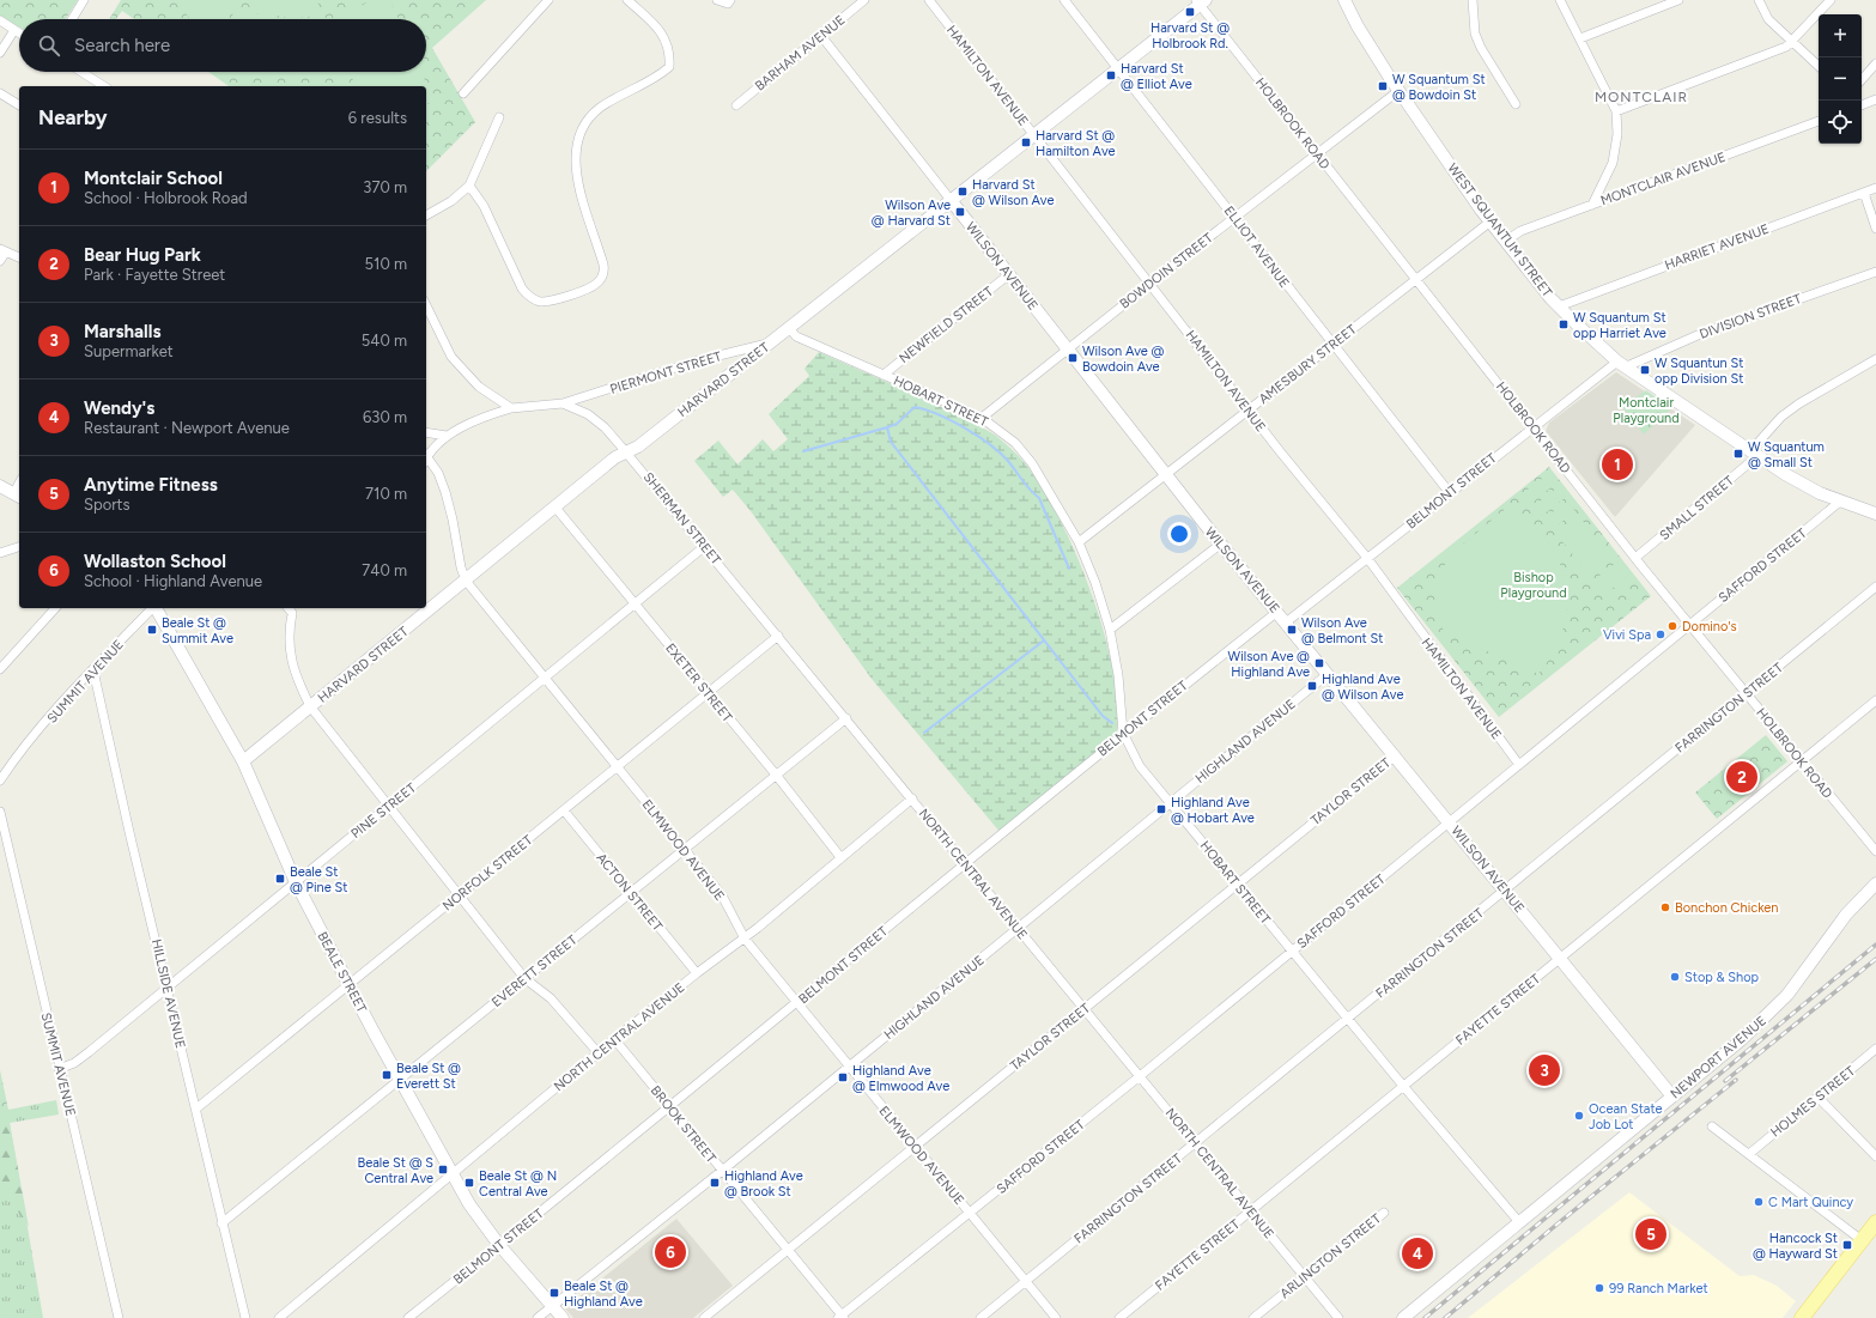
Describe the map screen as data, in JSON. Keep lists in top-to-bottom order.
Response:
{
  "streets": {
    "street": [
      "BARHAM AVENUE",
      "HAMILTON AVENUE",
      "HOLBROOK ROAD",
      "MONTCLAIR AVENUE",
      "WEST SQUANTUM STREET",
      "ELLIOT AVENUE",
      "HARRIET AVENUE",
      "WILSON AVENUE",
      "BOWDOIN STREET",
      "DIVISION STREET",
      "NEWFIELD STREET",
      "AMESBURY STREET",
      "PIERMONT STREET",
      "HARVARD STREET",
      "HOBART STREET",
      "BELMONT STREET",
      "SMALL STREET",
      "SHERMAN STREET",
      "SAFFORD STREET",
      "SUMMIT AVENUE",
      "EXETER STREET",
      "FARRINGTON STREET",
      "HIGHLAND AVENUE",
      "TAYLOR STREET",
      "PINE STREET",
      "ELMWOOD AVENUE",
      "NORFOLK STREET",
      "NORTH CENTRAL AVENUE",
      "ACTON STREET",
      "EVERETT STREET",
      "BEALE STREET",
      "HILLSIDE AVENUE",
      "FAYETTE STREET",
      "NEWPORT AVENUE",
      "HOLMES STREET",
      "BROOK STREET",
      "ARLINGTON STREET"
    ]
  },
  "crossings": [
    ["BARHAM AVENUE", "WILSON AVENUE"],
    ["HAMILTON AVENUE", "BOWDOIN STREET"],
    ["HAMILTON AVENUE", "AMESBURY STREET"],
    ["HAMILTON AVENUE", "HARVARD STREET"],
    ["HAMILTON AVENUE", "BELMONT STREET"],
    ["HAMILTON AVENUE", "SAFFORD STREET"],
    ["HOLBROOK ROAD", "BOWDOIN STREET"],
    ["HOLBROOK ROAD", "AMESBURY STREET"],
    ["HOLBROOK ROAD", "HARVARD STREET"],
    ["HOLBROOK ROAD", "BELMONT STREET"],
    ["HOLBROOK ROAD", "SMALL STREET"],
    ["HOLBROOK ROAD", "SAFFORD STREET"],
    ["HOLBROOK ROAD", "FARRINGTON STREET"],
    ["HOLBROOK ROAD", "FAYETTE STREET"],
    ["MONTCLAIR AVENUE", "WEST SQUANTUM STREET"],
    ["WEST SQUANTUM STREET", "HARRIET AVENUE"],
    ["WEST SQUANTUM STREET", "BOWDOIN STREET"],
    ["WEST SQUANTUM STREET", "DIVISION STREET"],
    ["WEST SQUANTUM STREET", "AMESBURY STREET"],
    ["WEST SQUANTUM STREET", "BELMONT STREET"],
    ["WEST SQUANTUM STREET", "SMALL STREET"],
    ["WEST SQUANTUM STREET", "SAFFORD STREET"],
    ["ELLIOT AVENUE", "BOWDOIN STREET"],
    ["ELLIOT AVENUE", "AMESBURY STREET"],
    ["ELLIOT AVENUE", "HARVARD STREET"],
    ["ELLIOT AVENUE", "BELMONT STREET"],
    ["WILSON AVENUE", "BOWDOIN STREET"],
    ["WILSON AVENUE", "NEWFIELD STREET"],
    ["WILSON AVENUE", "AMESBURY STREET"],
    ["WILSON AVENUE", "HARVARD STREET"],
    ["WILSON AVENUE", "BELMONT STREET"],
    ["WILSON AVENUE", "SAFFORD STREET"],
    ["WILSON AVENUE", "FARRINGTON STREET"],
    ["WILSON AVENUE", "HIGHLAND AVENUE"],
    ["WILSON AVENUE", "TAYLOR STREET"],
    ["WILSON AVENUE", "FAYETTE STREET"],
    ["WILSON AVENUE", "NEWPORT AVENUE"],
    ["BOWDOIN STREET", "HOBART STREET"],
    ["DIVISION STREET", "BELMONT STREET"],
    ["NEWFIELD STREET", "HOBART STREET"],
    ["AMESBURY STREET", "HOBART STREET"],
    ["PIERMONT STREET", "HARVARD STREET"],
    ["PIERMONT STREET", "SHERMAN STREET"],
    ["HARVARD STREET", "HOBART STREET"],
    ["HARVARD STREET", "SHERMAN STREET"],
    ["HARVARD STREET", "EXETER STREET"],
    ["HARVARD STREET", "ELMWOOD AVENUE"],
    ["HARVARD STREET", "BEALE STREET"],
    ["HOBART STREET", "BELMONT STREET"],
    ["HOBART STREET", "SAFFORD STREET"],
    ["HOBART STREET", "FARRINGTON STREET"],
    ["HOBART STREET", "HIGHLAND AVENUE"],
    ["HOBART STREET", "TAYLOR STREET"],
    ["HOBART STREET", "FAYETTE STREET"],
    ["HOBART STREET", "NEWPORT AVENUE"],
    ["BELMONT STREET", "ELMWOOD AVENUE"],
    ["BELMONT STREET", "NORTH CENTRAL AVENUE"],
    ["BELMONT STREET", "BEALE STREET"],
    ["BELMONT STREET", "BROOK STREET"],
    ["SHERMAN STREET", "PINE STREET"],
    ["SHERMAN STREET", "NORFOLK STREET"],
    ["SHERMAN STREET", "NORTH CENTRAL AVENUE"],
    ["SHERMAN STREET", "EVERETT STREET"],
    ["SAFFORD STREET", "ELMWOOD AVENUE"],
    ["SAFFORD STREET", "NORTH CENTRAL AVENUE"],
    ["SAFFORD STREET", "BROOK STREET"],
    ["SUMMIT AVENUE", "PINE STREET"],
    ["SUMMIT AVENUE", "HILLSIDE AVENUE"],
    ["EXETER STREET", "PINE STREET"],
    ["EXETER STREET", "NORFOLK STREET"],
    ["EXETER STREET", "NORTH CENTRAL AVENUE"],
    ["EXETER STREET", "EVERETT STREET"],
    ["FARRINGTON STREET", "ELMWOOD AVENUE"],
    ["FARRINGTON STREET", "NORTH CENTRAL AVENUE"],
    ["HIGHLAND AVENUE", "ELMWOOD AVENUE"],
    ["HIGHLAND AVENUE", "NORTH CENTRAL AVENUE"],
    ["HIGHLAND AVENUE", "BEALE STREET"],
    ["HIGHLAND AVENUE", "BROOK STREET"],
    ["TAYLOR STREET", "ELMWOOD AVENUE"],
    ["TAYLOR STREET", "NORTH CENTRAL AVENUE"],
    ["TAYLOR STREET", "BROOK STREET"],
    ["PINE STREET", "ELMWOOD AVENUE"],
    ["PINE STREET", "BEALE STREET"],
    ["PINE STREET", "HILLSIDE AVENUE"],
    ["ELMWOOD AVENUE", "NORFOLK STREET"],
    ["ELMWOOD AVENUE", "NORTH CENTRAL AVENUE"],
    ["ELMWOOD AVENUE", "EVERETT STREET"],
    ["NORFOLK STREET", "ACTON STREET"],
    ["NORFOLK STREET", "BEALE STREET"],
    ["NORFOLK STREET", "HILLSIDE AVENUE"],
    ["NORTH CENTRAL AVENUE", "ACTON STREET"],
    ["NORTH CENTRAL AVENUE", "BEALE STREET"],
    ["NORTH CENTRAL AVENUE", "FAYETTE STREET"],
    ["NORTH CENTRAL AVENUE", "BROOK STREET"],
    ["NORTH CENTRAL AVENUE", "ARLINGTON STREET"],
    ["ACTON STREET", "EVERETT STREET"],
    ["EVERETT STREET", "BEALE STREET"],
    ["EVERETT STREET", "HILLSIDE AVENUE"]
  ],
  "districts": ["MONTCLAIR"],
  "parks": ["Montclair Playground", "Bishop Playground"],
  "places": {
    "transit": [
      "Harvard St @ Holbrook Rd.",
      "Harvard St @ Elliot Ave",
      "W Squantum St @ Bowdoin St",
      "Harvard St @ Hamilton Ave",
      "Harvard St @ Wilson Ave",
      "Wilson Ave @ Harvard St",
      "W Squantum St opp Harriet Ave",
      "Wilson Ave @ Bowdoin Ave",
      "W Squantun St opp Division St",
      "W Squantum @ Small St",
      "Beale St @ Summit Ave",
      "Wilson Ave @ Belmont St",
      "Wilson Ave @ Highland Ave",
      "Highland Ave @ Wilson Ave",
      "Highland Ave @ Hobart Ave",
      "Beale St @ Pine St",
      "Beale St @ Everett St",
      "Highland Ave @ Elmwood Ave",
      "Beale St @ S Central Ave",
      "Beale St @ N Central Ave",
      "Highland Ave @ Brook St",
      "Hancock St @ Hayward St",
      "Beale St @ Highland Ave"
    ],
    "other": [
      "Domino's",
      "Vivi Spa",
      "Bonchon Chicken",
      "Stop & Shop",
      "Ocean State Job Lot",
      "C Mart Quincy",
      "99 Ranch Market"
    ]
  },
  "page": {
    "map_buttons": ["+", "−"],
    "search": "Search here",
    "heading": ["Nearby", "6 results"],
    "list": [
      {
        "mark": "1",
        "name": "Montclair School",
        "note": "School · Holbrook Road",
        "value": "370 m"
      },
      {
        "mark": "2",
        "name": "Bear Hug Park",
        "note": "Park · Fayette Street",
        "value": "510 m"
      },
      {
        "mark": "3",
        "name": "Marshalls",
        "note": "Supermarket",
        "value": "540 m"
      },
      {
        "mark": "4",
        "name": "Wendy's",
        "note": "Restaurant · Newport Avenue",
        "value": "630 m"
      },
      {
        "mark": "5",
        "name": "Anytime Fitness",
        "note": "Sports",
        "value": "710 m"
      },
      {
        "mark": "6",
        "name": "Wollaston School",
        "note": "School · Highland Avenue",
        "value": "740 m"
      }
    ],
    "pins": [
      "1",
      "2",
      "3",
      "5",
      "6",
      "4"
    ]
  }
}
